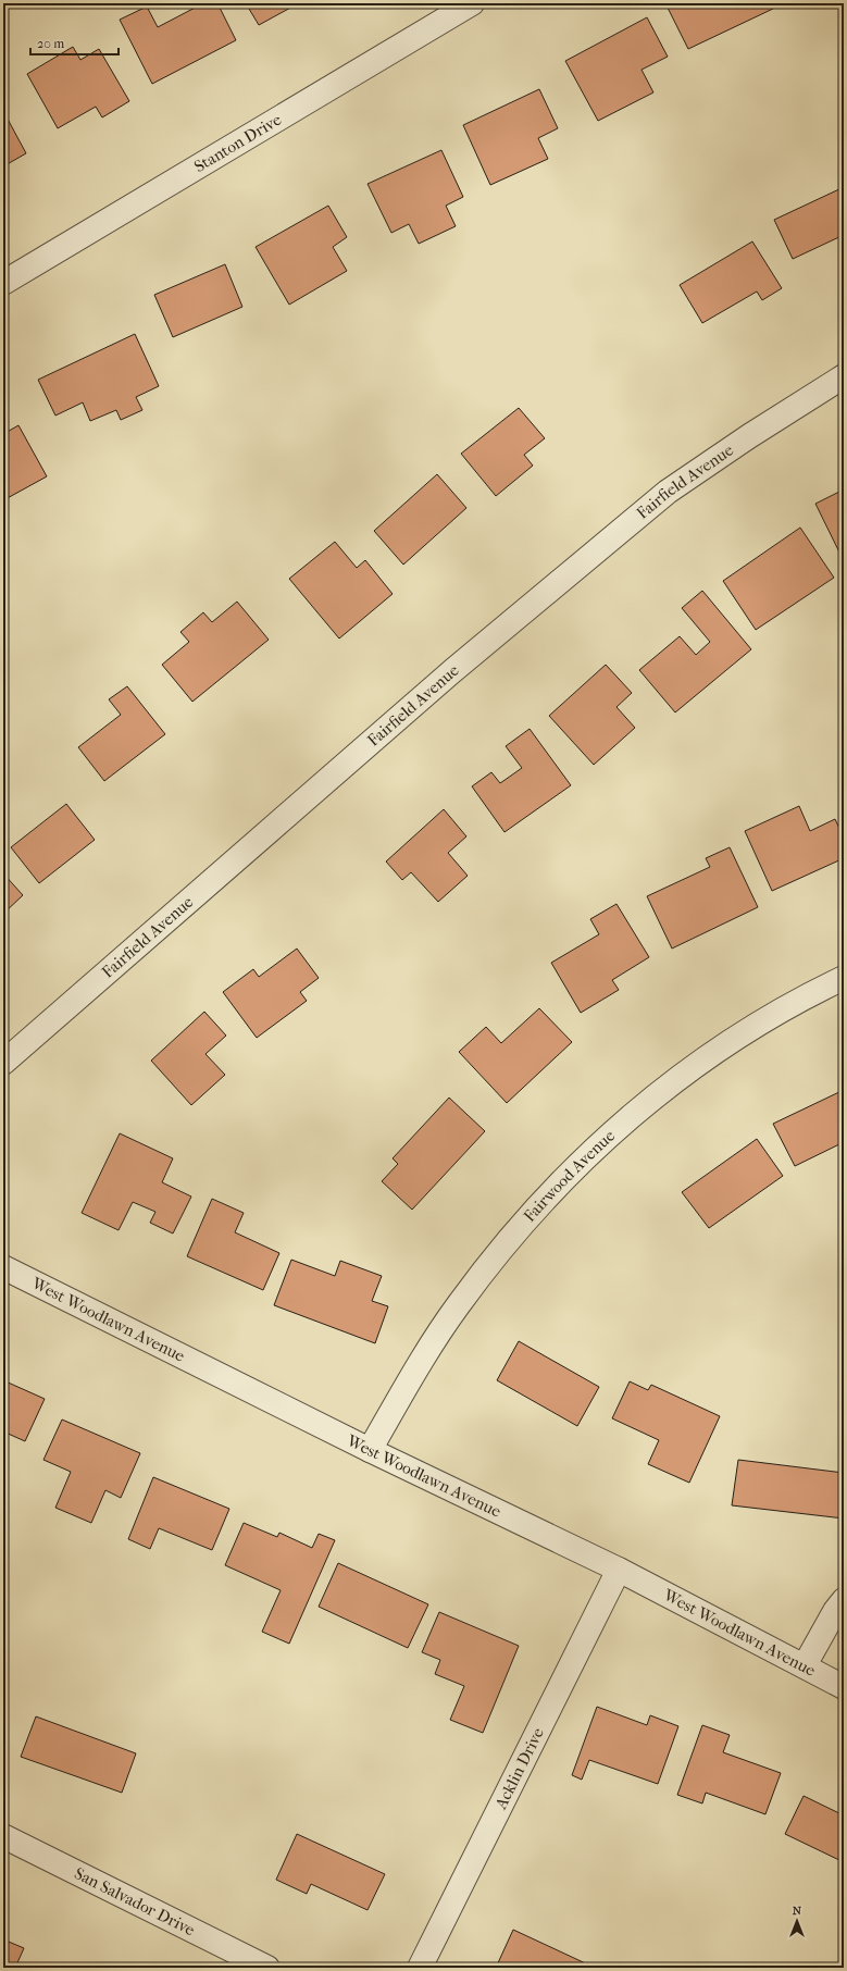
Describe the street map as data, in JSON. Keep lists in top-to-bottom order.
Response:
{
  "streets": {
    "street": [
      "Stanton Drive",
      "Fairfield Avenue",
      "Fairwood Avenue",
      "West Woodlawn Avenue",
      "Acklin Drive",
      "San Salvador Drive"
    ]
  },
  "crossings": [
    ["Fairwood Avenue", "West Woodlawn Avenue"],
    ["West Woodlawn Avenue", "Acklin Drive"]
  ],
  "scale_bar": "20 m",
  "north": "top"
}
